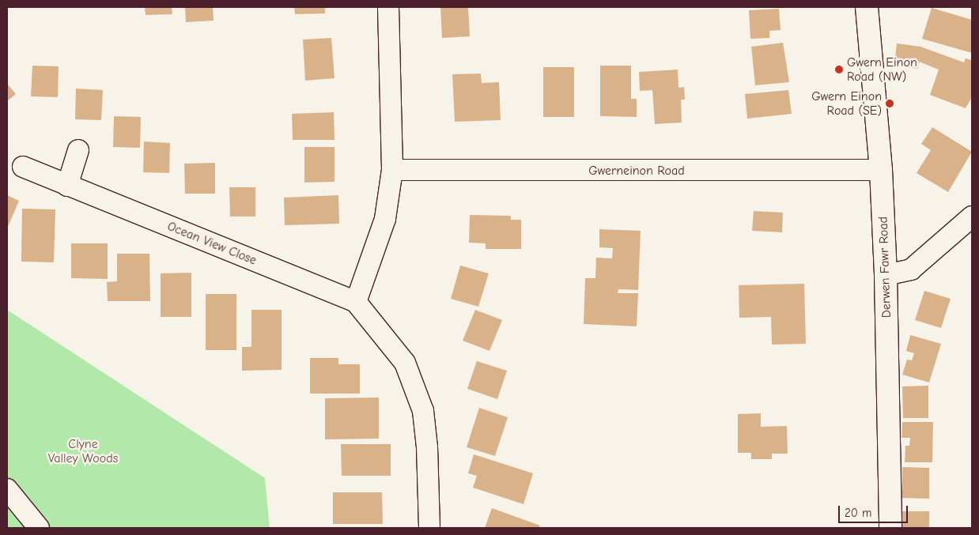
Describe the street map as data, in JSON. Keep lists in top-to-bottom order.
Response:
{
  "streets": {
    "main road": ["Derwen Fawr Road"],
    "street": ["Gwerneinon Road", "Ocean View Close"]
  },
  "crossings": [
    ["Gwerneinon Road", "Derwen Fawr Road"]
  ],
  "parks": ["Clyne Valley Woods"],
  "places": ["Gwern Einon Road (NW)", "Gwern Einon Road (SE)"],
  "scale_bar": "20 m"
}
